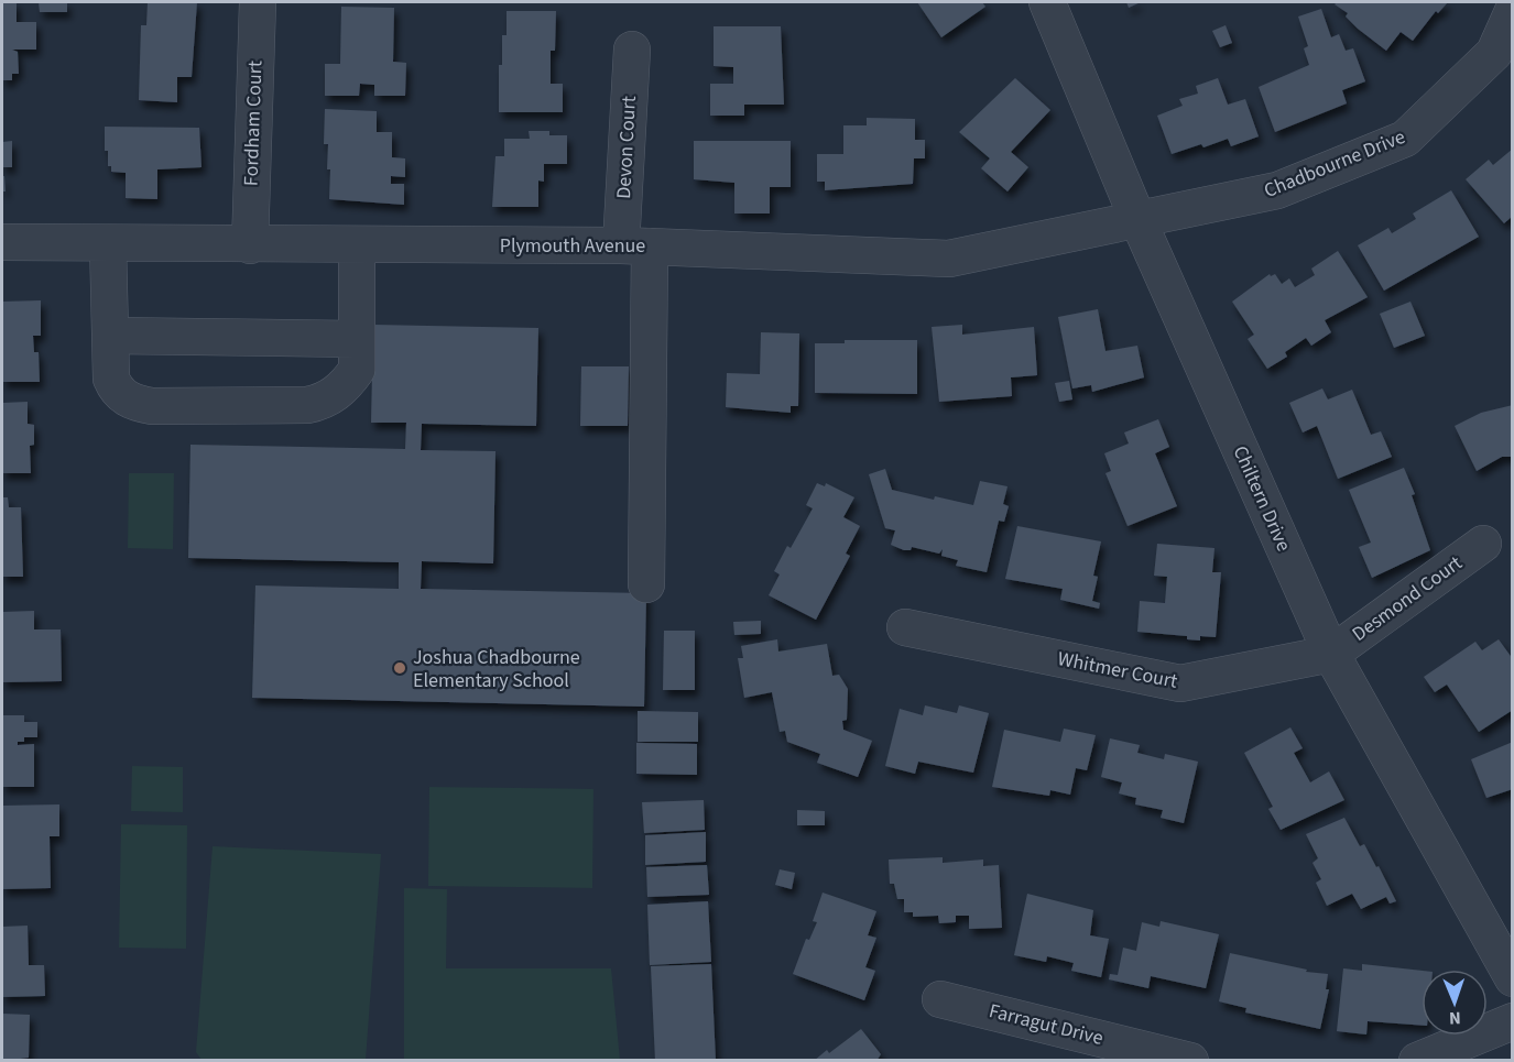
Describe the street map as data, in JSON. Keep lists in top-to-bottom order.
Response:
{
  "streets": {
    "street": [
      "Fordham Court",
      "Devon Court",
      "Chadbourne Drive",
      "Plymouth Avenue",
      "Chiltern Drive",
      "Desmond Court",
      "Whitmer Court",
      "Farragut Drive"
    ]
  },
  "crossings": [
    ["Fordham Court", "Plymouth Avenue"],
    ["Devon Court", "Plymouth Avenue"],
    ["Chadbourne Drive", "Plymouth Avenue"],
    ["Chadbourne Drive", "Chiltern Drive"],
    ["Plymouth Avenue", "Chiltern Drive"],
    ["Chiltern Drive", "Desmond Court"],
    ["Chiltern Drive", "Whitmer Court"],
    ["Desmond Court", "Whitmer Court"]
  ],
  "places": ["Joshua Chadbourne Elementary School"],
  "north": "bottom"
}
